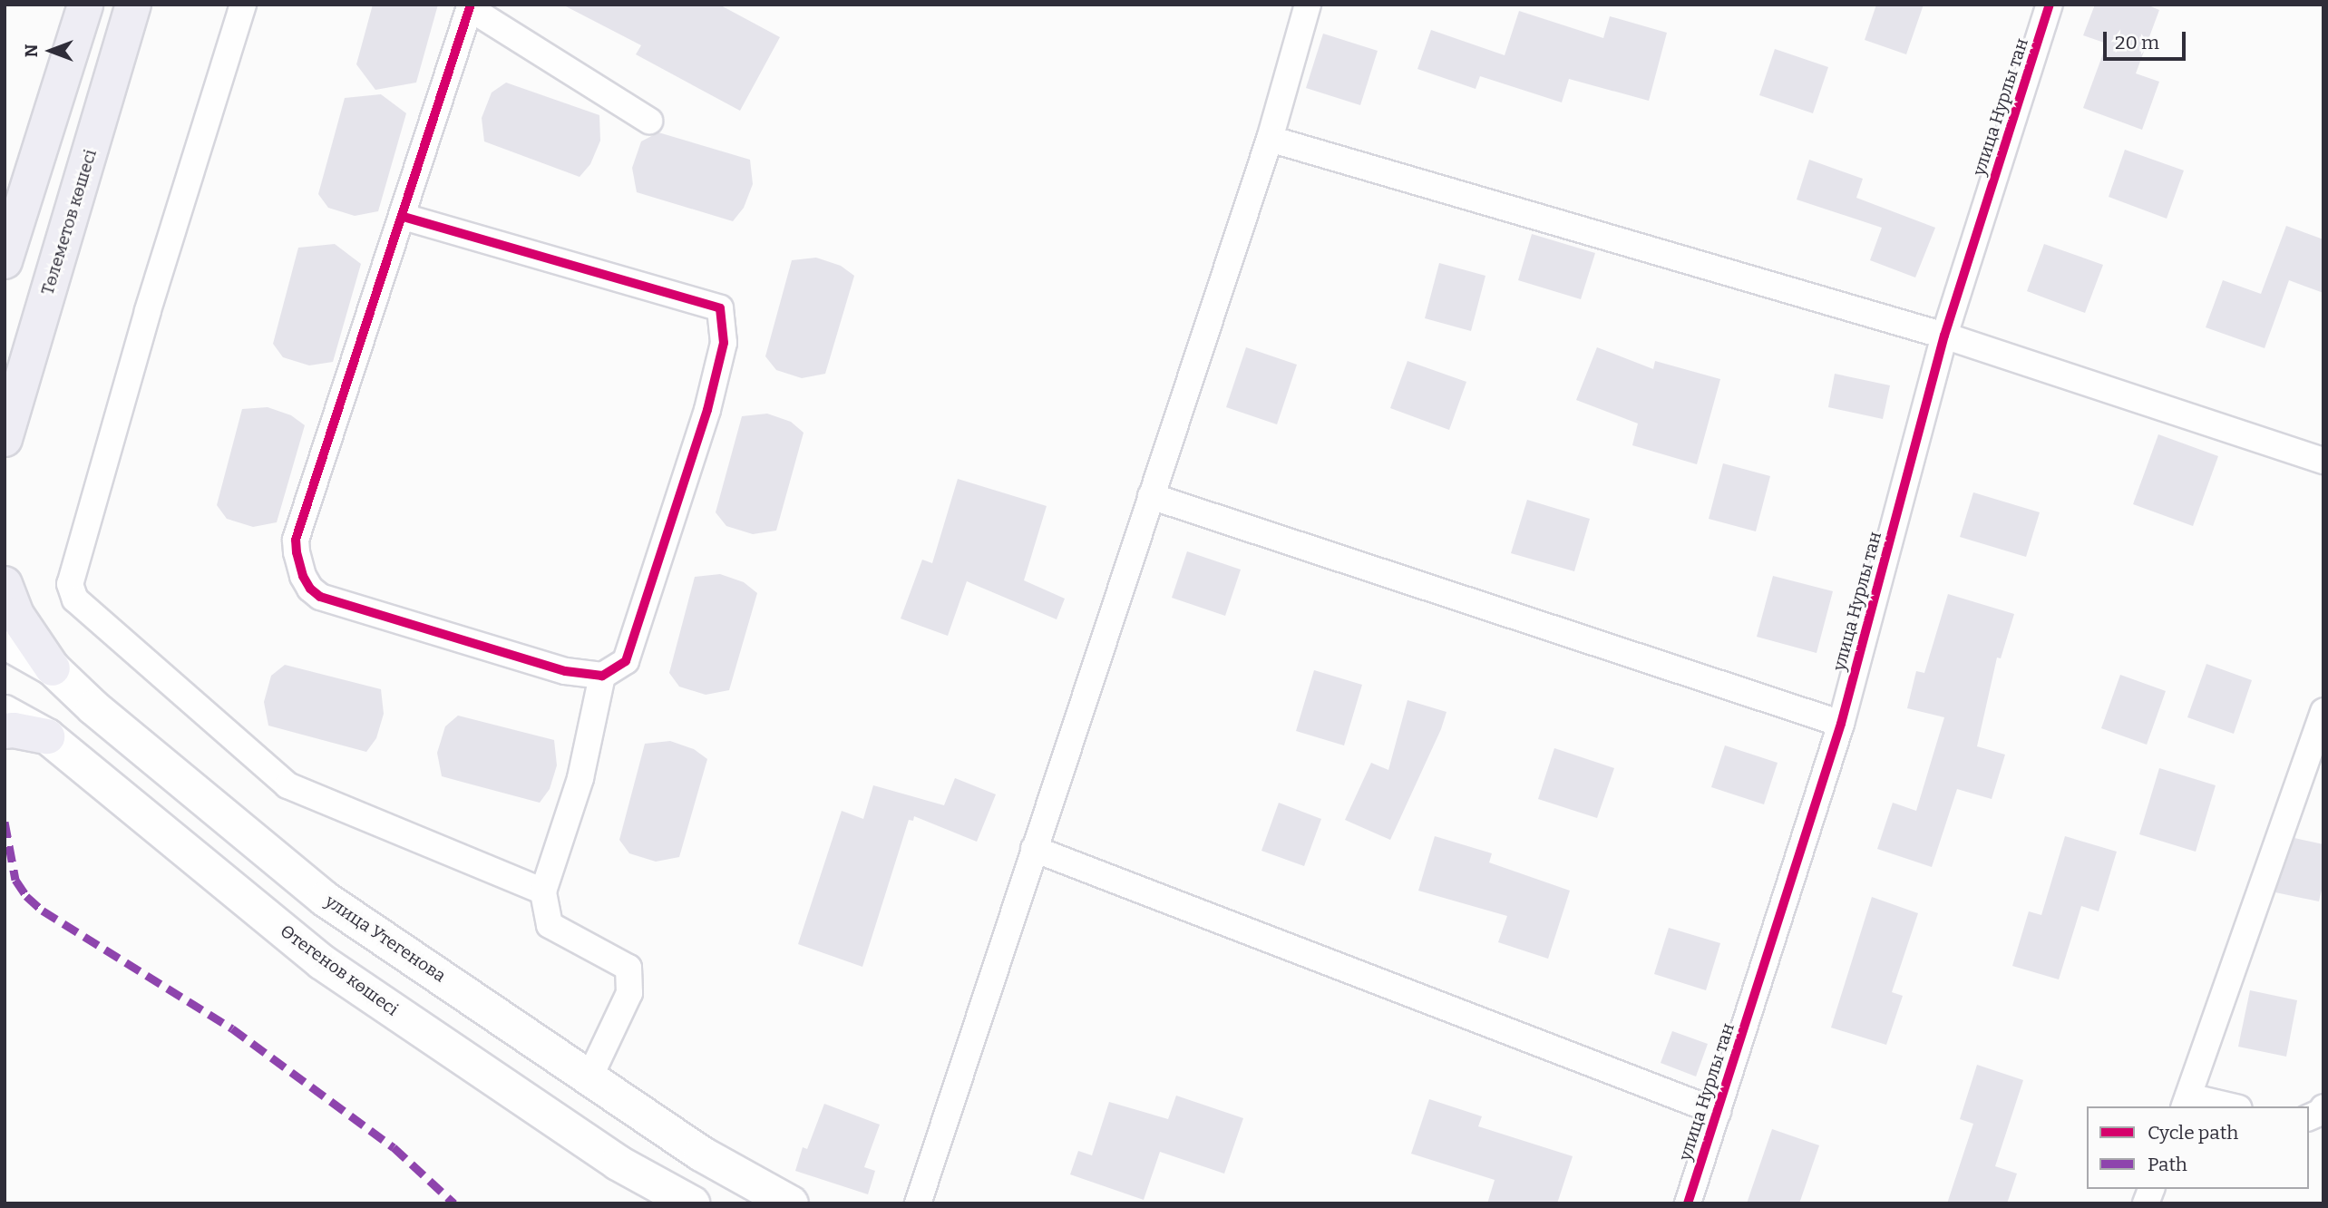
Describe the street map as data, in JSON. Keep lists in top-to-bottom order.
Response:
{
  "streets": {
    "main road": ["Төлеметов көшесі", "улица Утегенова", "Өтегенов көшесі"],
    "street": ["улица Нурлы тан"]
  },
  "legend": ["Cycle path", "Path"],
  "scale_bar": "20 m",
  "north": "left"
}
